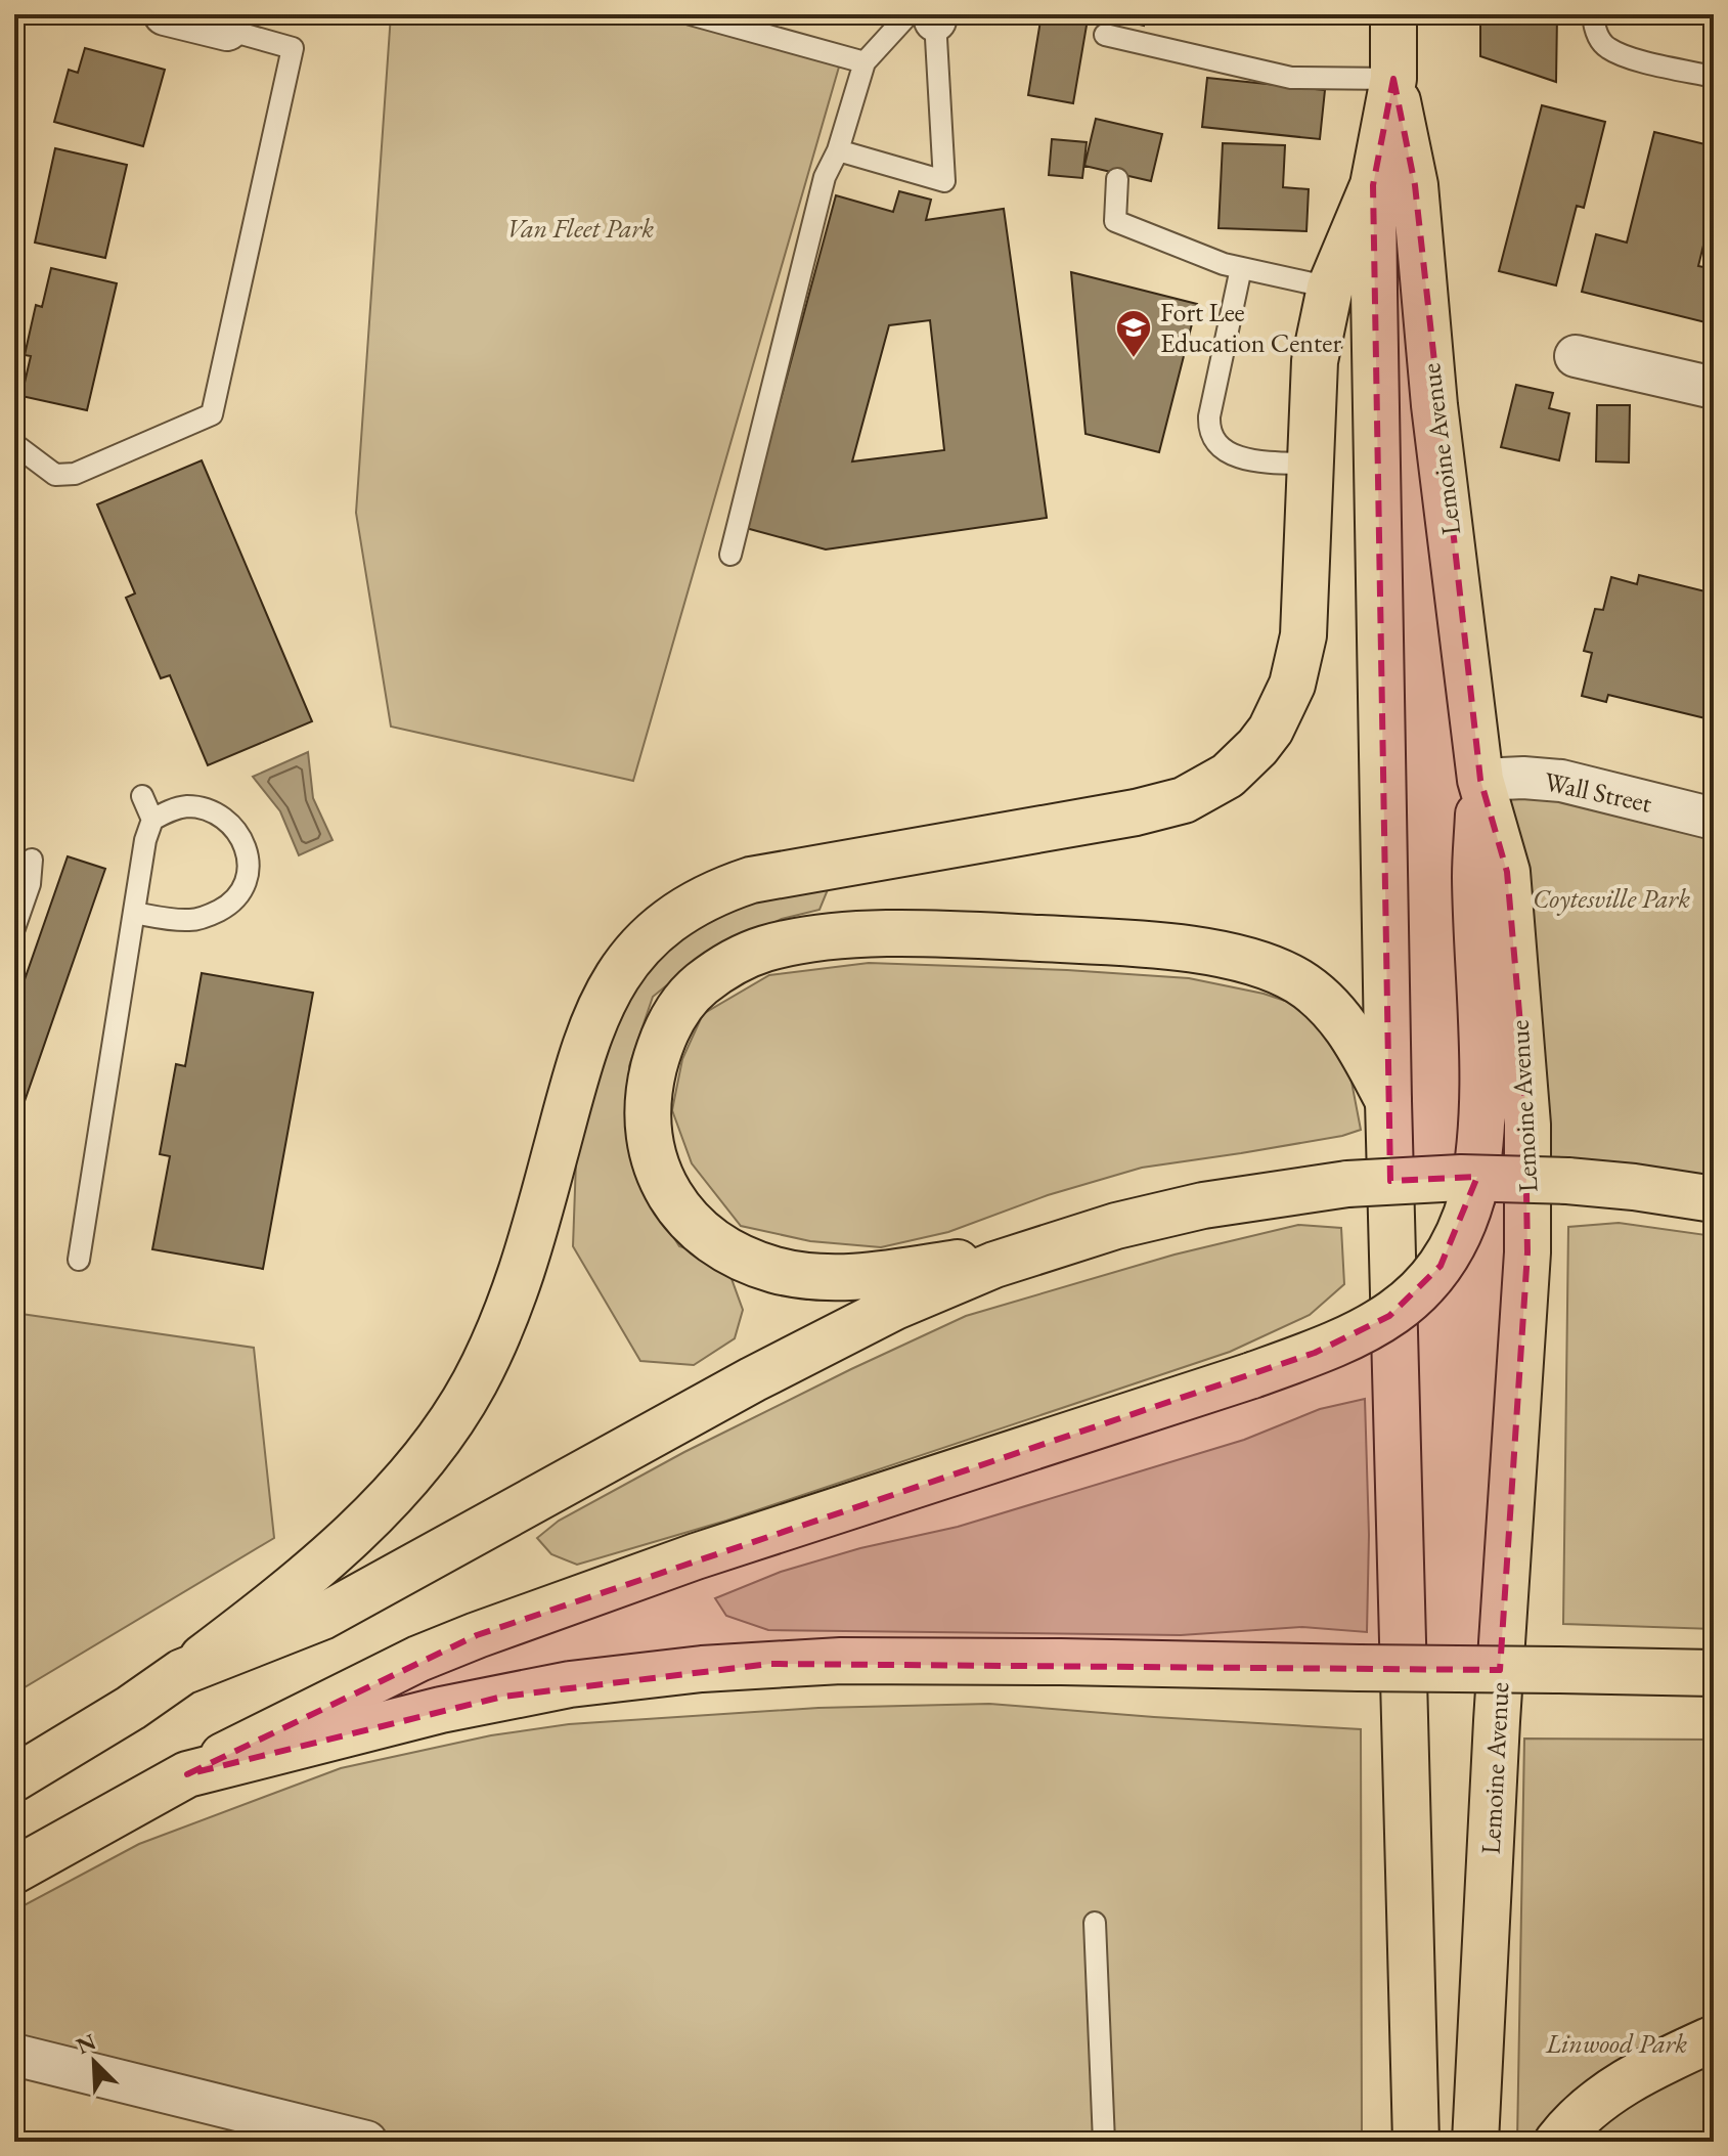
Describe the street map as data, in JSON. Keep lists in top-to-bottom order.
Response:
{
  "streets": {
    "main road": ["Lemoine Avenue"],
    "street": ["Wall Street"]
  },
  "crossings": [
    ["Lemoine Avenue", "Wall Street"]
  ],
  "parks": ["Van Fleet Park", "Coytesville Park", "Linwood Park"],
  "places": {
    "school or university": ["Fort Lee Education Center"]
  },
  "north": "top left"
}
